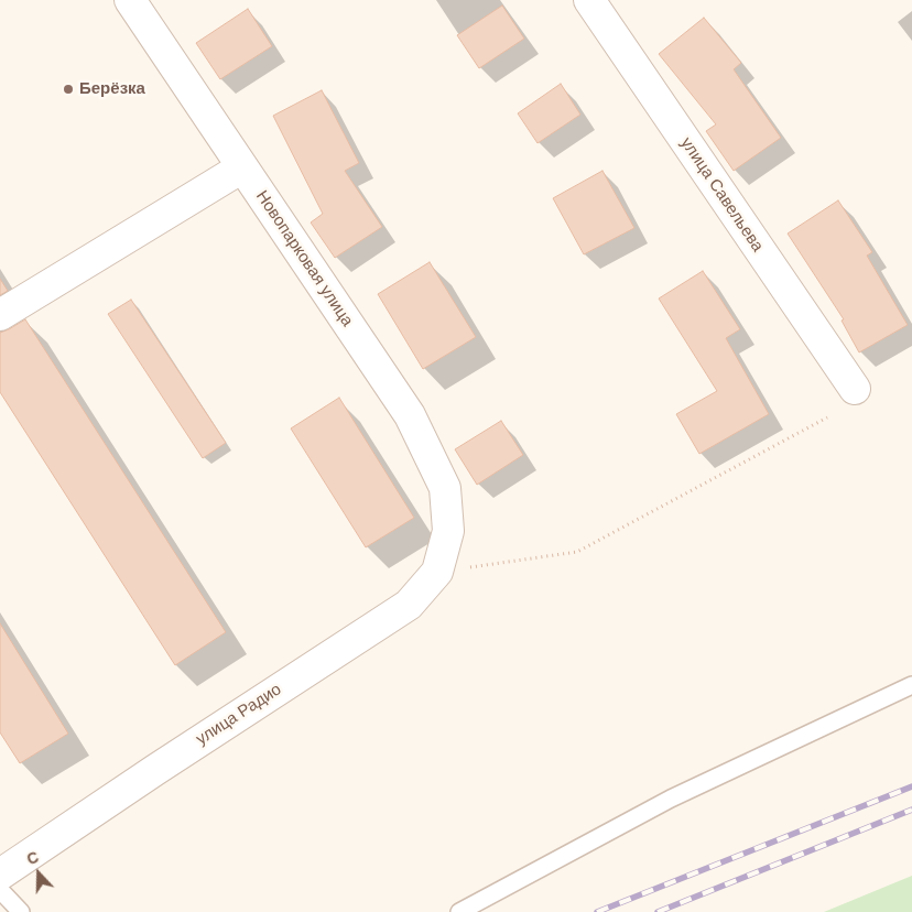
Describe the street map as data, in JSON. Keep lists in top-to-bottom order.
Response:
{
  "streets": {
    "street": ["улица Савельева", "Новопарковая улица", "улица Радио"]
  },
  "crossings": [
    ["Новопарковая улица", "улица Радио"]
  ],
  "places": ["Берёзка"],
  "north": "top"
}
